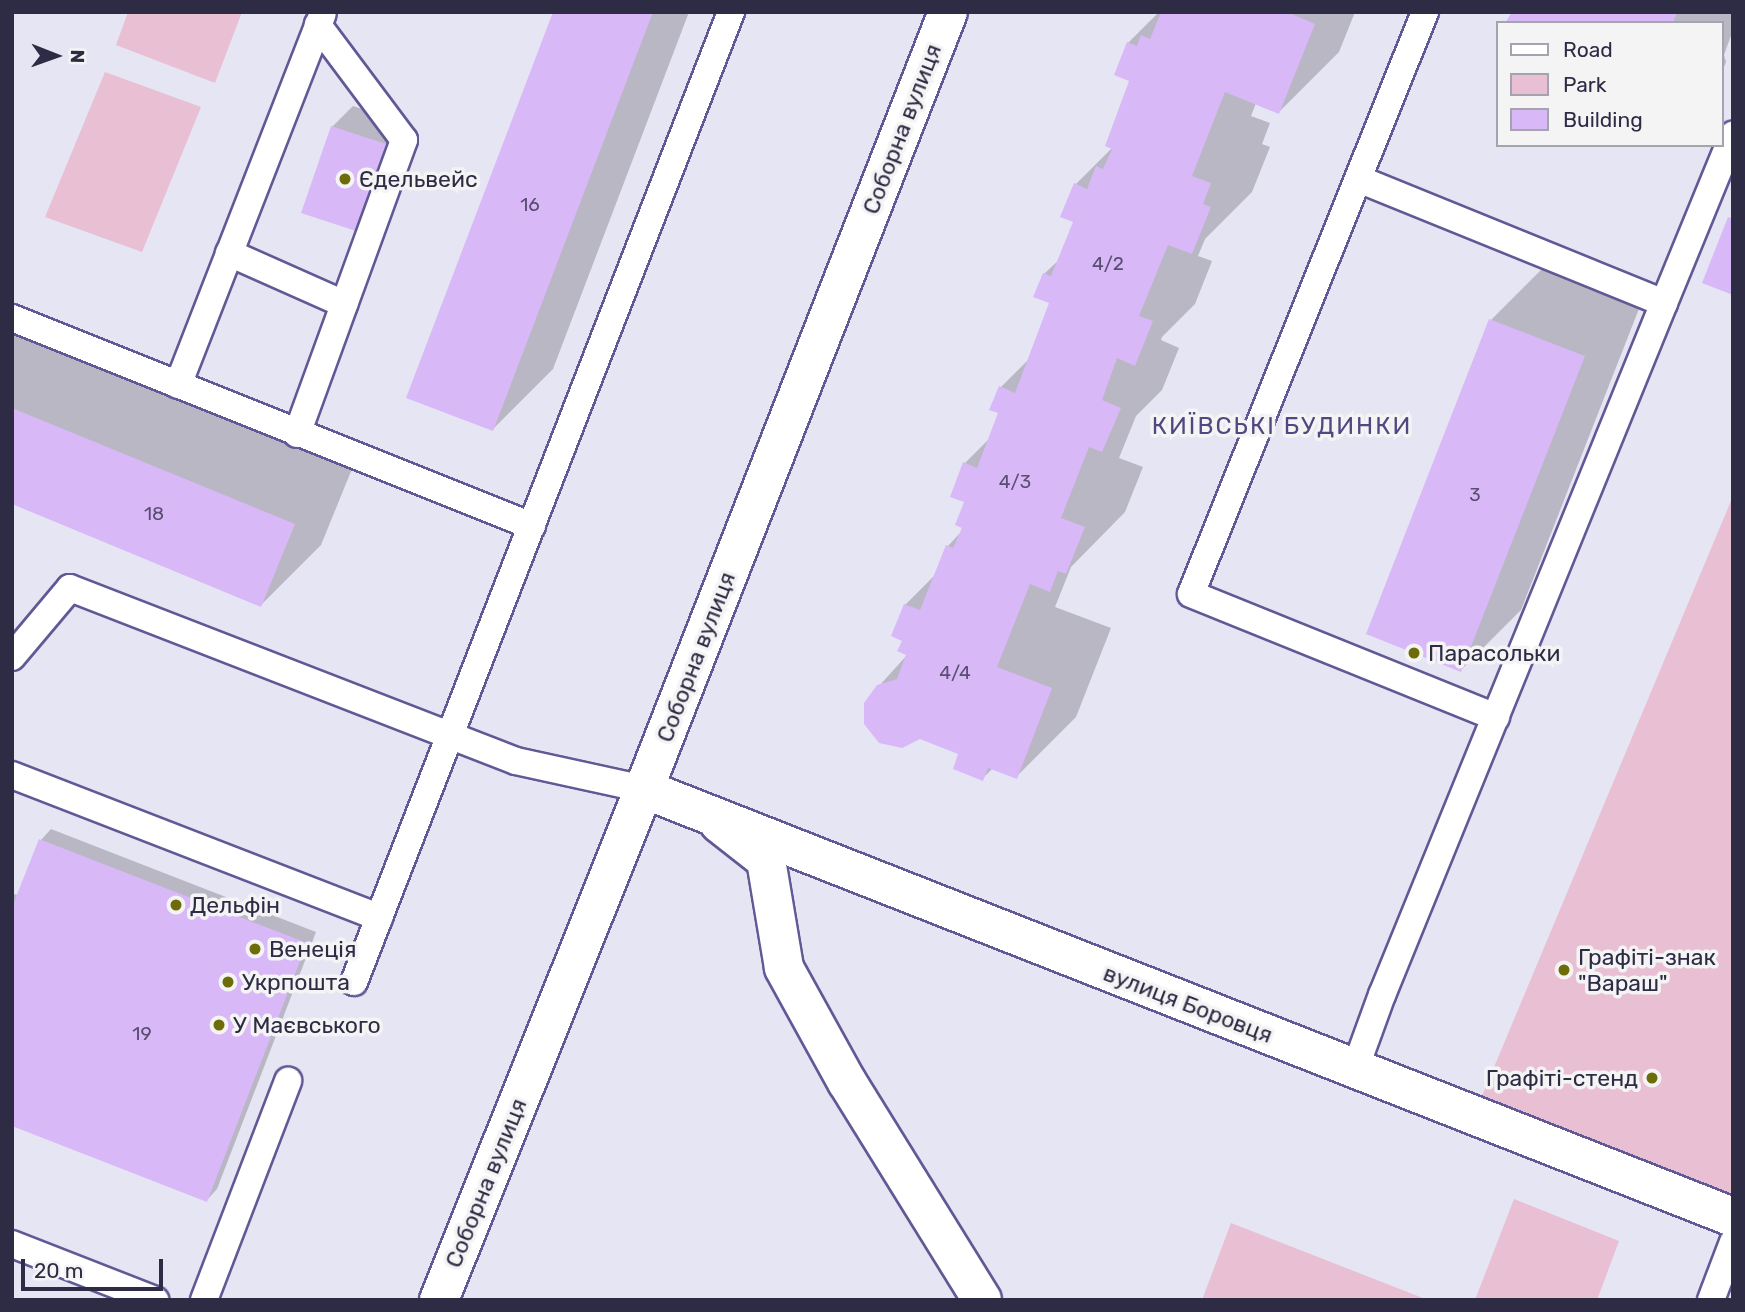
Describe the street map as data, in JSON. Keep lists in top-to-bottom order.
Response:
{
  "streets": {
    "street": ["Соборна вулиця", "вулиця Боровця"]
  },
  "crossings": [
    ["Соборна вулиця", "вулиця Боровця"]
  ],
  "districts": ["КИЇВСЬКІ БУДИНКИ"],
  "places": [
    "Єдельвейс",
    "Парасольки",
    "Дельфін",
    "Венеція",
    "Графіті-знак \"Вараш\"",
    "Укрпошта",
    "У Маєвського",
    "Графіті-стенд"
  ],
  "house_numbers": [
    "16",
    "4/2",
    "4/3",
    "3",
    "18",
    "4/4",
    "19"
  ],
  "legend": ["Road", "Park", "Building"],
  "scale_bar": "20 m",
  "north": "right"
}
